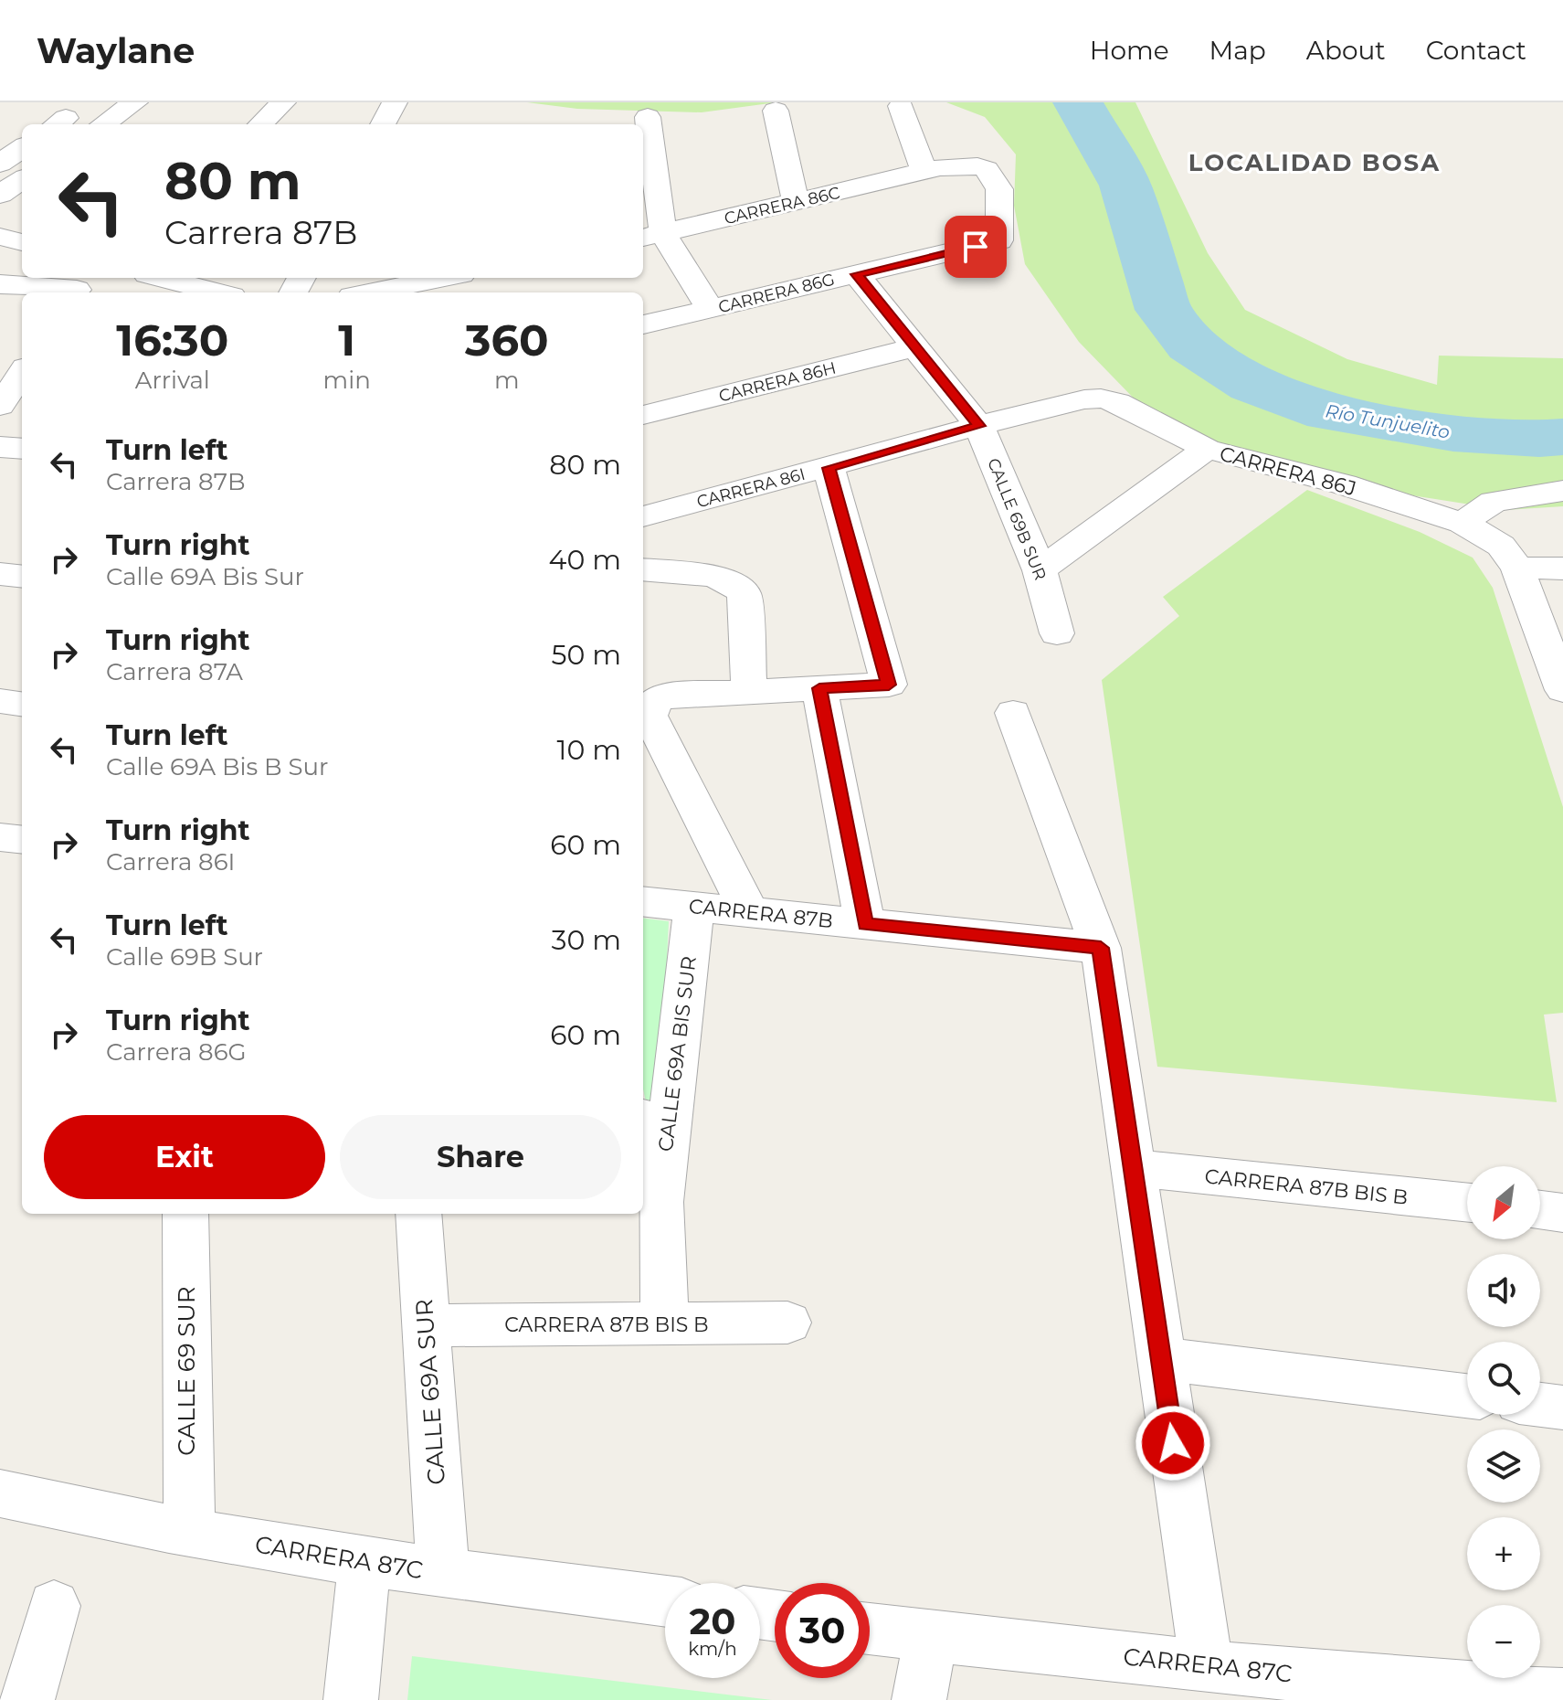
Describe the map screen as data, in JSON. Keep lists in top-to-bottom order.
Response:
{
  "streets": {
    "street": [
      "CARRERA 86C",
      "CARRERA 86G",
      "CARRERA 86H",
      "CARRERA 86J",
      "CARRERA 86I",
      "CALLE 69B SUR",
      "CARRERA 87B",
      "CALLE 69A BIS SUR",
      "CARRERA 87B BIS B",
      "CALLE 69 SUR",
      "CALLE 69A SUR",
      "CARRERA 87C"
    ]
  },
  "crossings": [
    ["CARRERA 86C", "CARRERA 86G"],
    ["CARRERA 86G", "CALLE 69B SUR"],
    ["CARRERA 86H", "CALLE 69B SUR"],
    ["CARRERA 86J", "CARRERA 86I"],
    ["CARRERA 86J", "CALLE 69B SUR"],
    ["CARRERA 86I", "CALLE 69B SUR"],
    ["CARRERA 87B", "CALLE 69A BIS SUR"],
    ["CALLE 69A BIS SUR", "CARRERA 87B BIS B"],
    ["CARRERA 87B BIS B", "CALLE 69A SUR"],
    ["CALLE 69 SUR", "CARRERA 87C"],
    ["CALLE 69A SUR", "CARRERA 87C"]
  ],
  "districts": ["LOCALIDAD BOSA"],
  "water": ["Río Tunjuelito"],
  "north": "bottom left",
  "page": {
    "header": "Waylane",
    "nav": [
      "Home",
      "Map",
      "About",
      "Contact"
    ],
    "turn": ["80 m", "Carrera 87B"],
    "eta": [
      "16:30",
      "Arrival",
      "1",
      "min",
      "360",
      "m"
    ],
    "list": [
      {
        "name": "Turn left",
        "note": "Carrera 87B",
        "value": "80 m"
      },
      {
        "name": "Turn right",
        "note": "Calle 69A Bis Sur",
        "value": "40 m"
      },
      {
        "name": "Turn right",
        "note": "Carrera 87A",
        "value": "50 m"
      },
      {
        "name": "Turn left",
        "note": "Calle 69A Bis B Sur",
        "value": "10 m"
      },
      {
        "name": "Turn right",
        "note": "Carrera 86I",
        "value": "60 m"
      },
      {
        "name": "Turn left",
        "note": "Calle 69B Sur",
        "value": "30 m"
      },
      {
        "name": "Turn right",
        "note": "Carrera 86G",
        "value": "60 m"
      }
    ],
    "buttons": ["Exit", "Share"],
    "map_buttons": ["+", "−"],
    "speed": "20 km/h",
    "limit": "30"
  }
}
